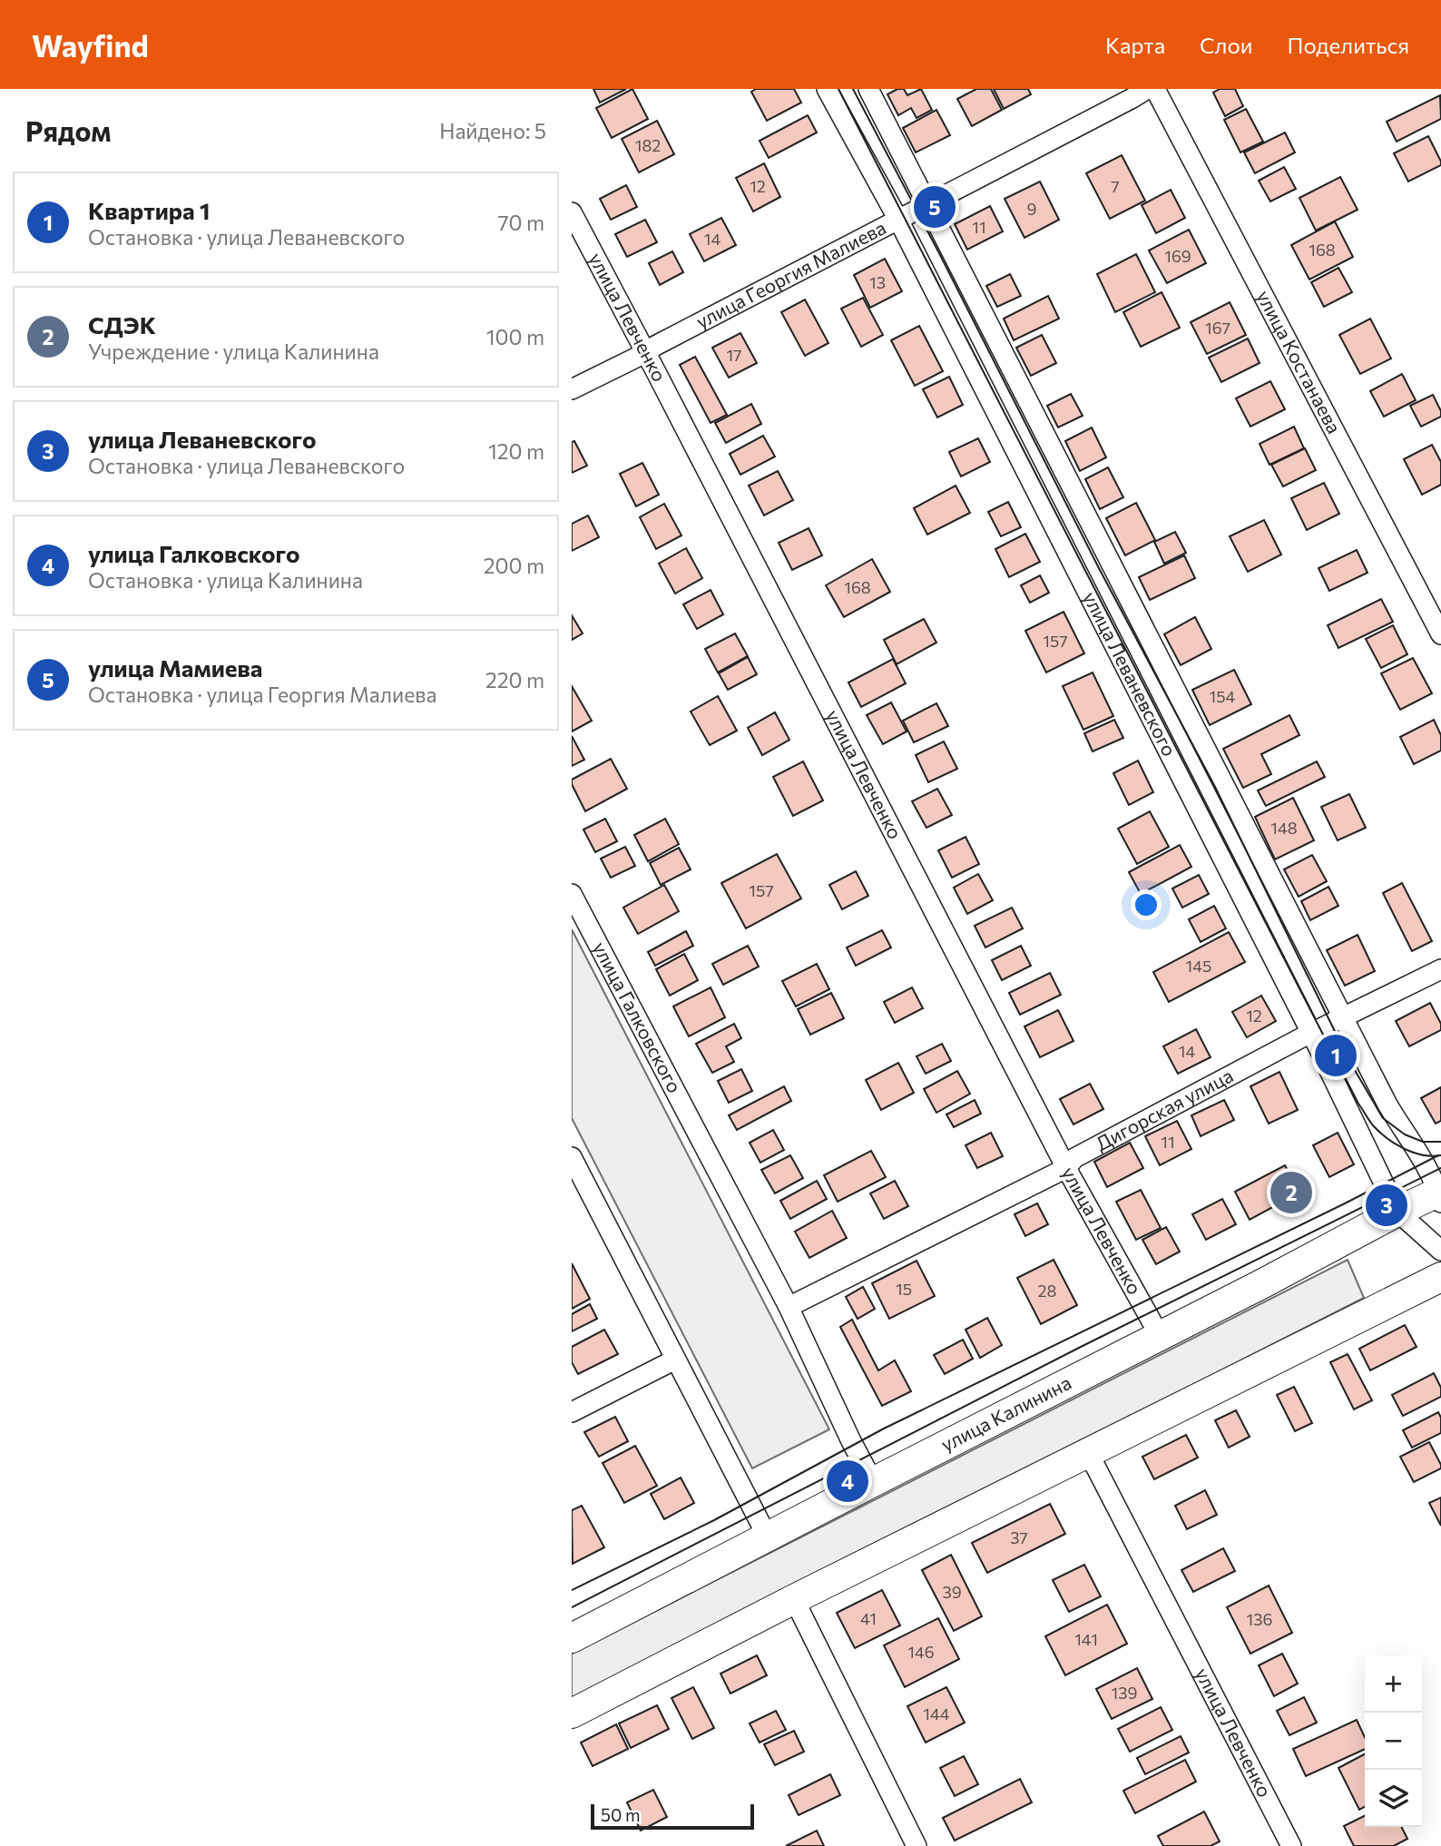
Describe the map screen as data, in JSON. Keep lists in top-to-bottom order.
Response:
{
  "streets": {
    "main road": ["улица Калинина"],
    "street": [
      "улица Георгия Малиева",
      "улица Левченко",
      "улица Костанаева",
      "улица Леваневского",
      "улица Галковского",
      "Дигорская улица"
    ]
  },
  "crossings": [
    ["улица Георгия Малиева", "улица Левченко"],
    ["улица Георгия Малиева", "улица Леваневского"],
    ["улица Левченко", "Дигорская улица"],
    ["улица Левченко", "улица Калинина"],
    ["улица Леваневского", "Дигорская улица"],
    ["улица Леваневского", "улица Калинина"],
    ["улица Галковского", "Дигорская улица"],
    ["улица Галковского", "улица Калинина"]
  ],
  "house_numbers": [
    "182",
    "12",
    "7",
    "9",
    "11",
    "14",
    "168",
    "169",
    "13",
    "167",
    "17",
    "168",
    "157",
    "154",
    "148",
    "157",
    "145",
    "12",
    "14",
    "11",
    "15",
    "28",
    "37",
    "39",
    "41",
    "136",
    "141",
    "146",
    "139",
    "144"
  ],
  "scale_bar": "50 m",
  "page": {
    "header": "Wayfind",
    "nav": ["Карта", "Слои", "Поделиться"],
    "heading": ["Рядом", "Найдено: 5"],
    "list": [
      {
        "mark": "1",
        "name": "Квартира 1",
        "note": "Остановка · улица Леваневского",
        "value": "70 m"
      },
      {
        "mark": "2",
        "name": "СДЭК",
        "note": "Учреждение · улица Калинина",
        "value": "100 m"
      },
      {
        "mark": "3",
        "name": "улица Леваневского",
        "note": "Остановка · улица Леваневского",
        "value": "120 m"
      },
      {
        "mark": "4",
        "name": "улица Галковского",
        "note": "Остановка · улица Калинина",
        "value": "200 m"
      },
      {
        "mark": "5",
        "name": "улица Мамиева",
        "note": "Остановка · улица Георгия Малиева",
        "value": "220 m"
      }
    ],
    "pins": [
      "5",
      "1",
      "2",
      "3",
      "4"
    ],
    "map_buttons": ["+", "−"],
    "scale": "50 m"
  }
}
